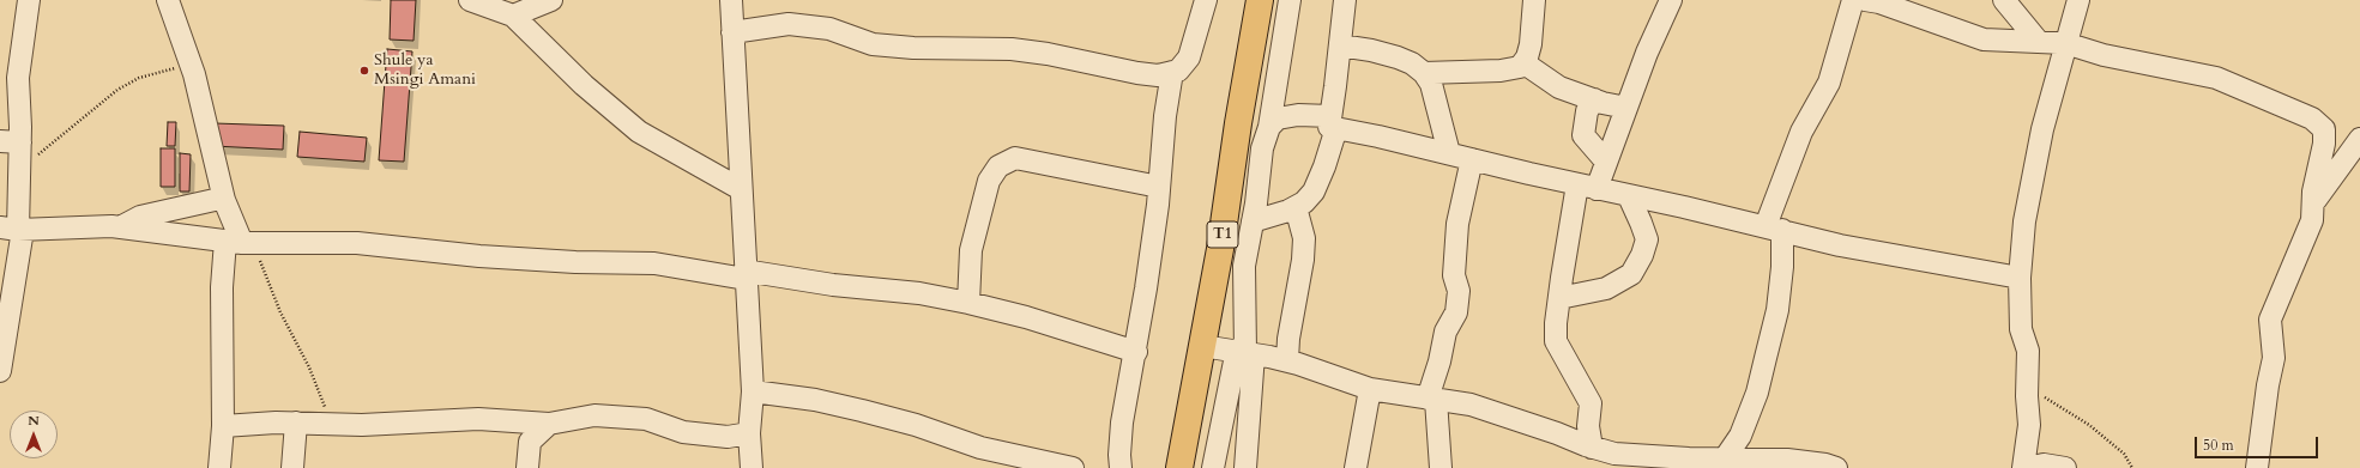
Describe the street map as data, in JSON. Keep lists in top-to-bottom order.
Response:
{
  "streets": {
    "highway": ["T1"]
  },
  "places": ["Shule ya Msingi Amani"],
  "scale_bar": "50 m",
  "north": "top"
}
